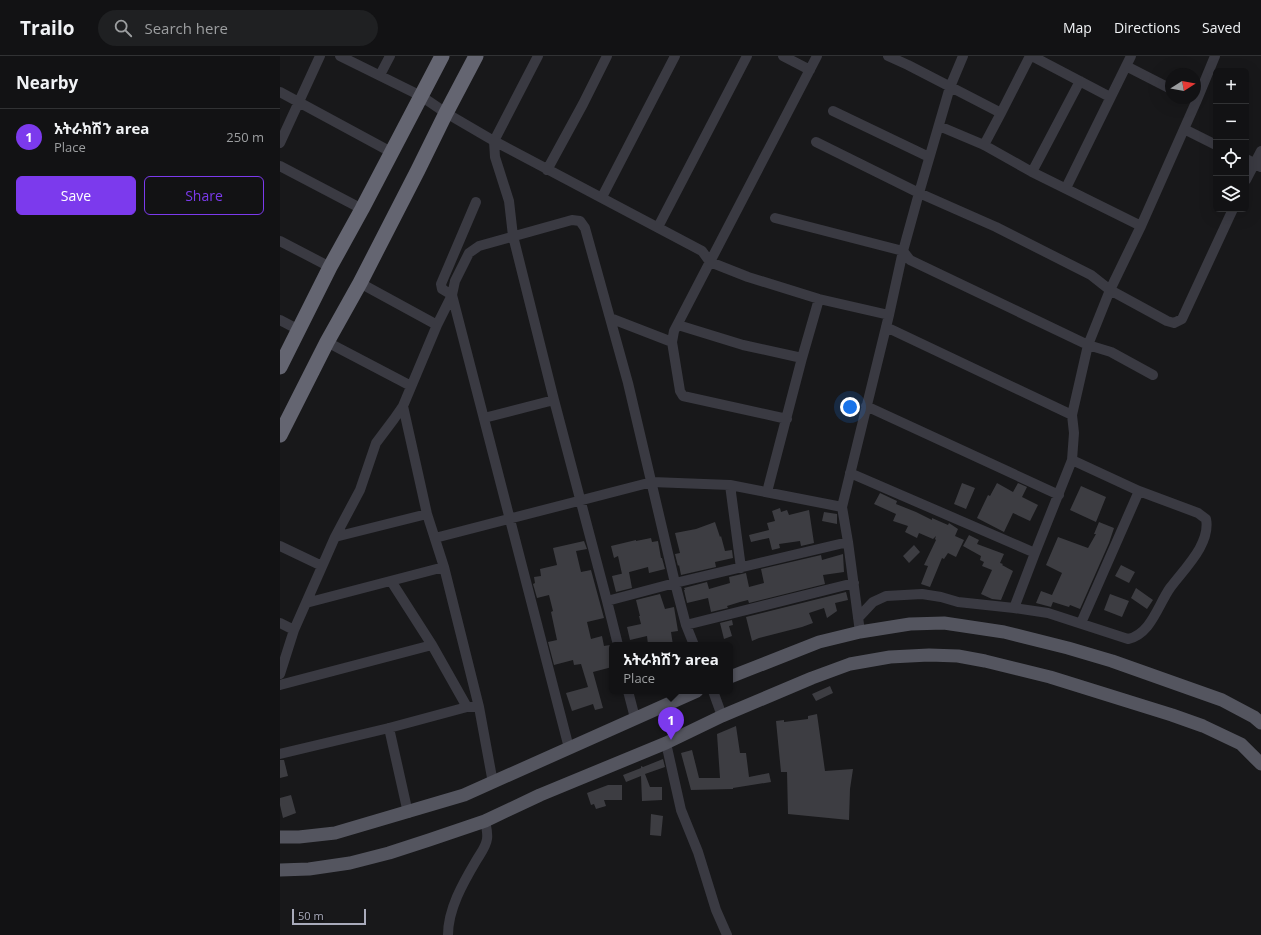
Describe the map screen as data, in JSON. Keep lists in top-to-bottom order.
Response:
{
  "scale_bar": "50 m",
  "north": "right",
  "page": {
    "header": "Trailo",
    "search": "Search here",
    "nav": ["Map", "Directions", "Saved"],
    "heading": "Nearby",
    "map_buttons": ["+", "−"],
    "list": [
      {
        "mark": "1",
        "name": "አትራክሽን area",
        "note": "Place",
        "value": "250 m"
      }
    ],
    "buttons": ["Save", "Share"],
    "popup": ["አትራክሽን area", "Place"],
    "pins": "1",
    "scale": "50 m"
  }
}
